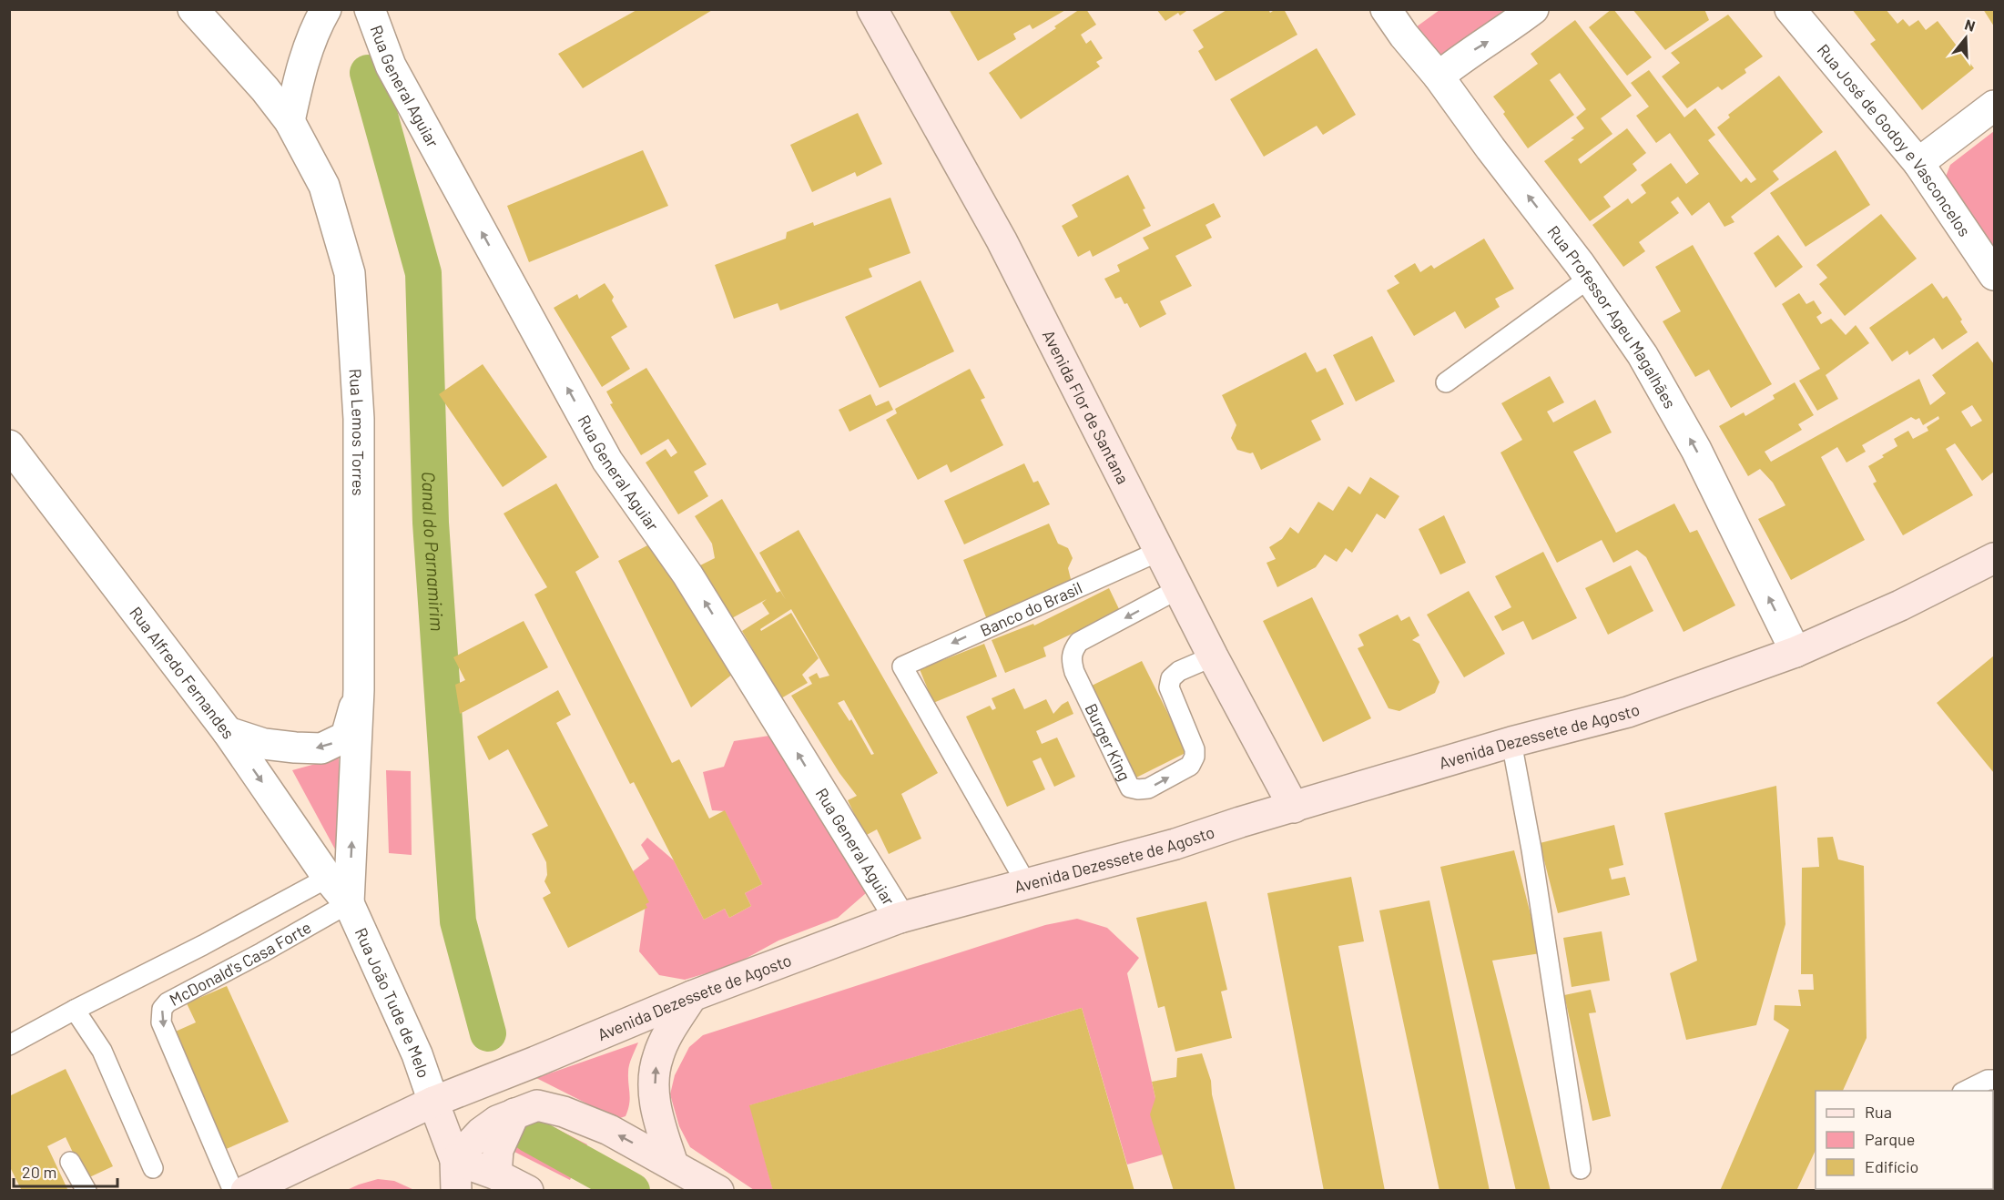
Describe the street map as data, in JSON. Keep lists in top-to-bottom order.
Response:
{
  "streets": {
    "main road": ["Avenida Flor de Santana", "Avenida Dezessete de Agosto"],
    "street": [
      "Rua General Aguiar",
      "Rua José de Godoy e Vasconcelos",
      "Rua Professor Ageu Magalhães",
      "Rua Lemos Torres",
      "Rua Alfredo Fernandes",
      "Rua João Tude de Melo"
    ],
    "lane": ["Banco do Brasil", "Burger King", "McDonald's Casa Forte"]
  },
  "crossings": [
    ["Rua General Aguiar", "Avenida Dezessete de Agosto"],
    ["Rua Professor Ageu Magalhães", "Avenida Dezessete de Agosto"],
    ["Avenida Flor de Santana", "Banco do Brasil"],
    ["Avenida Flor de Santana", "Avenida Dezessete de Agosto"],
    ["Avenida Flor de Santana", "Burger King"],
    ["Rua Lemos Torres", "Rua Alfredo Fernandes"],
    ["Rua Lemos Torres", "McDonald's Casa Forte"],
    ["Rua Lemos Torres", "Rua João Tude de Melo"],
    ["Banco do Brasil", "Avenida Dezessete de Agosto"],
    ["Rua Alfredo Fernandes", "McDonald's Casa Forte"],
    ["Rua Alfredo Fernandes", "Rua João Tude de Melo"],
    ["Avenida Dezessete de Agosto", "Rua João Tude de Melo"],
    ["McDonald's Casa Forte", "Rua João Tude de Melo"]
  ],
  "one_way": ["Rua General Aguiar", "Rua Professor Ageu Magalhães"],
  "water": ["Canal do Parnamirim"],
  "legend": ["Rua", "Parque", "Edifício"],
  "scale_bar": "20 m",
  "north": "top"
}
